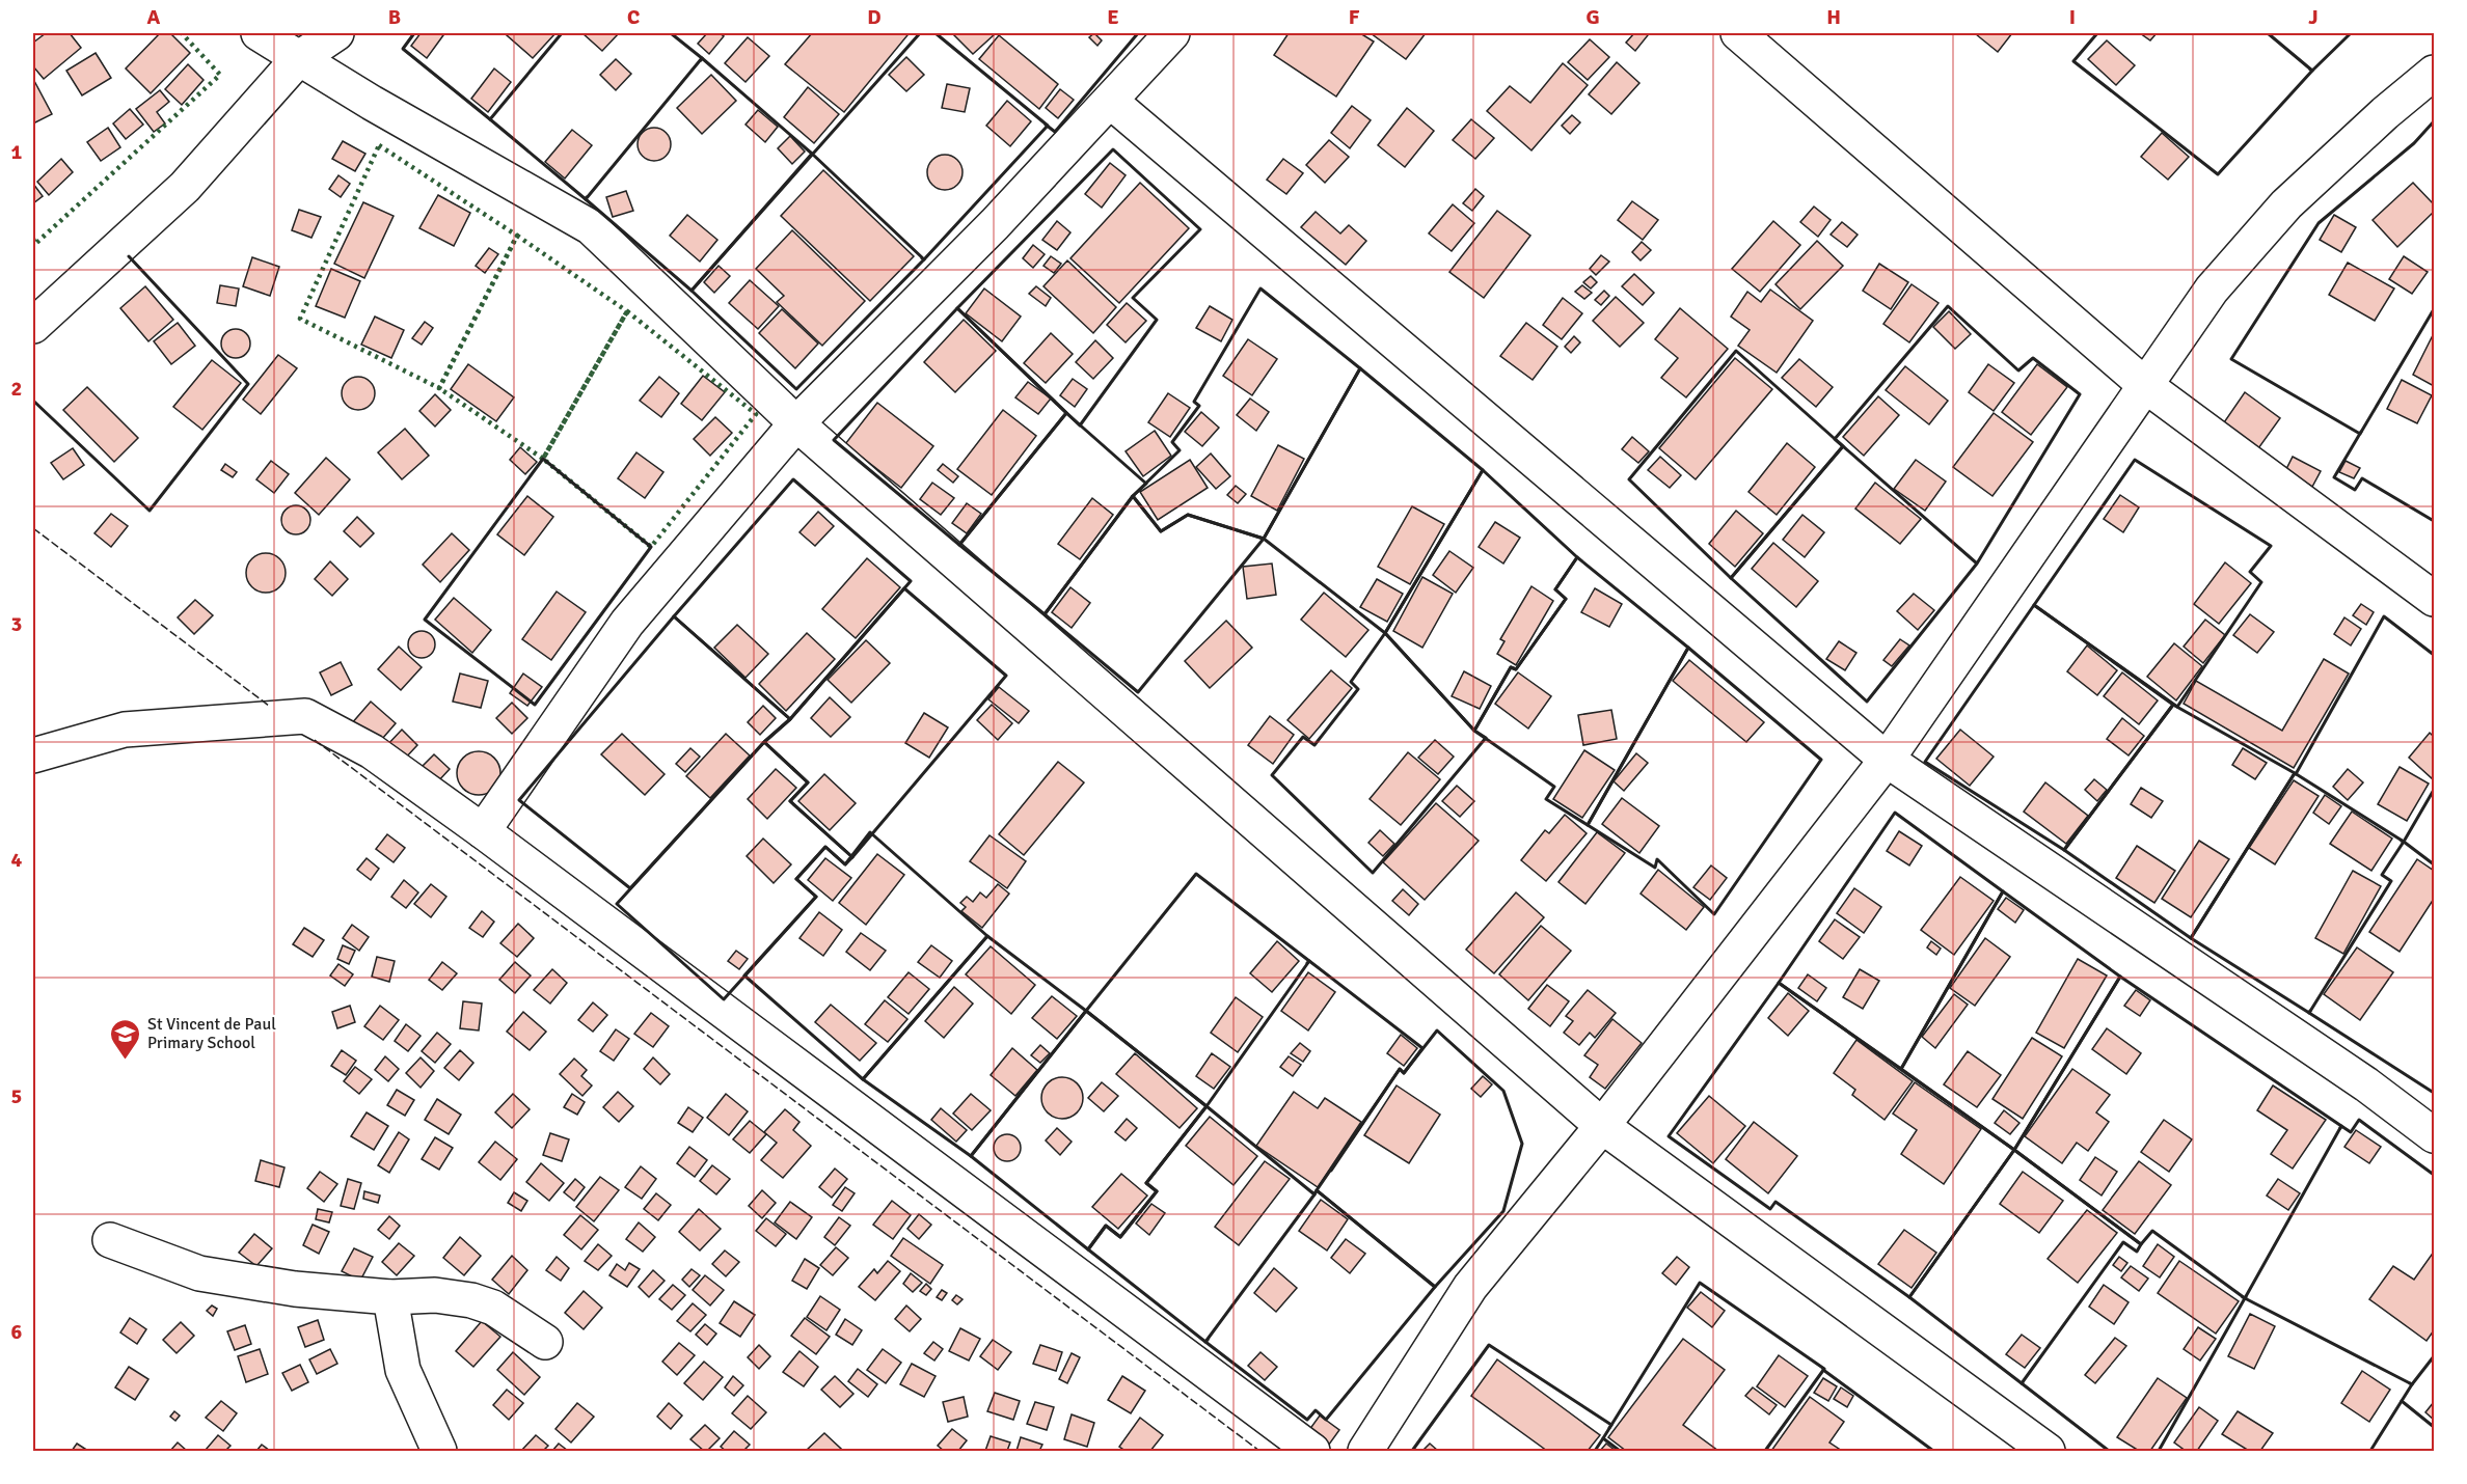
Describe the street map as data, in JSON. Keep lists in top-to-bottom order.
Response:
{
  "places": {
    "school or university": ["St Vincent de Paul Primary School"]
  },
  "grid": {
    "columns": [
      "A",
      "B",
      "C",
      "D",
      "E",
      "F",
      "G",
      "H",
      "I",
      "J"
    ],
    "rows": [
      "1",
      "2",
      "3",
      "4",
      "5",
      "6"
    ]
  }
}
